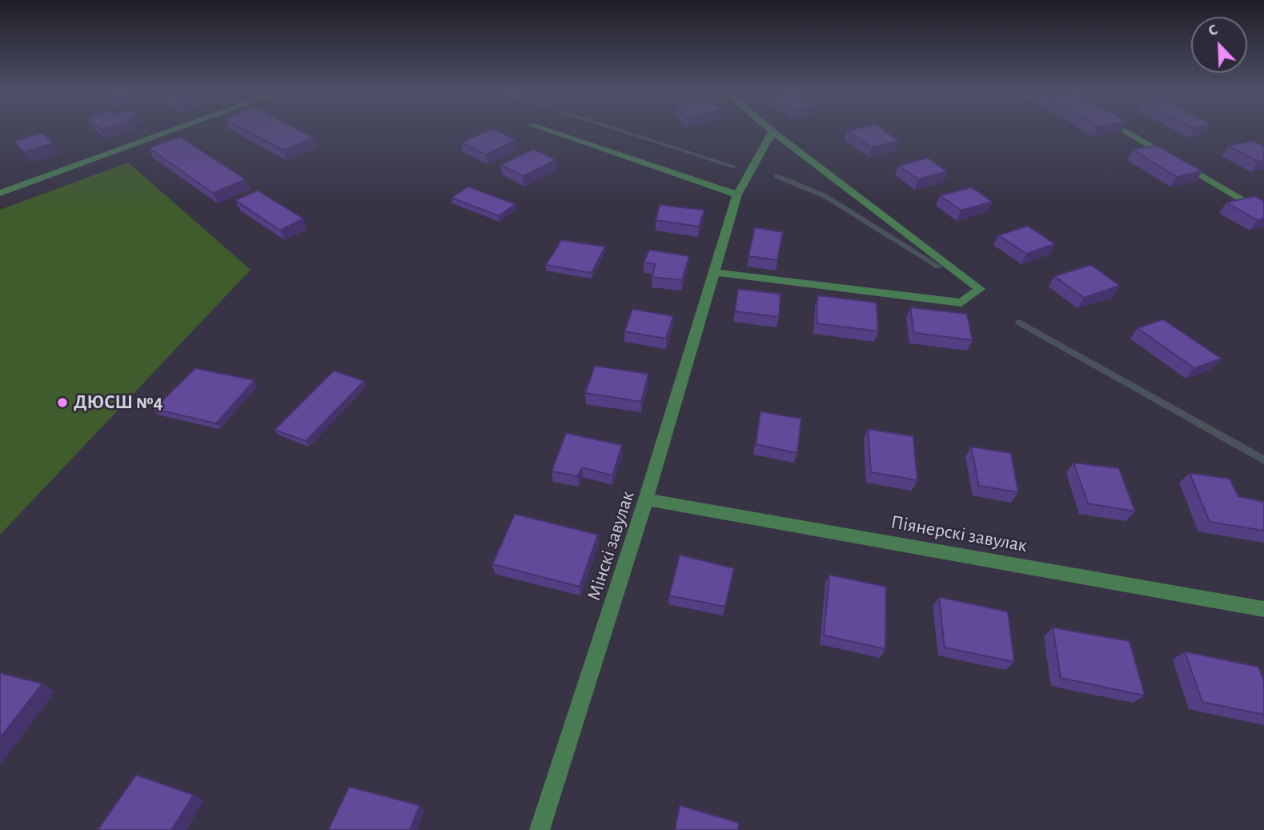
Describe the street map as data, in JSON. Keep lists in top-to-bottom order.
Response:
{
  "streets": {
    "street": ["Піянерскі завулак", "Мінскі завулак"]
  },
  "crossings": [
    ["Піянерскі завулак", "Мінскі завулак"]
  ],
  "places": ["ДЮСШ №4"],
  "north": "top left"
}
